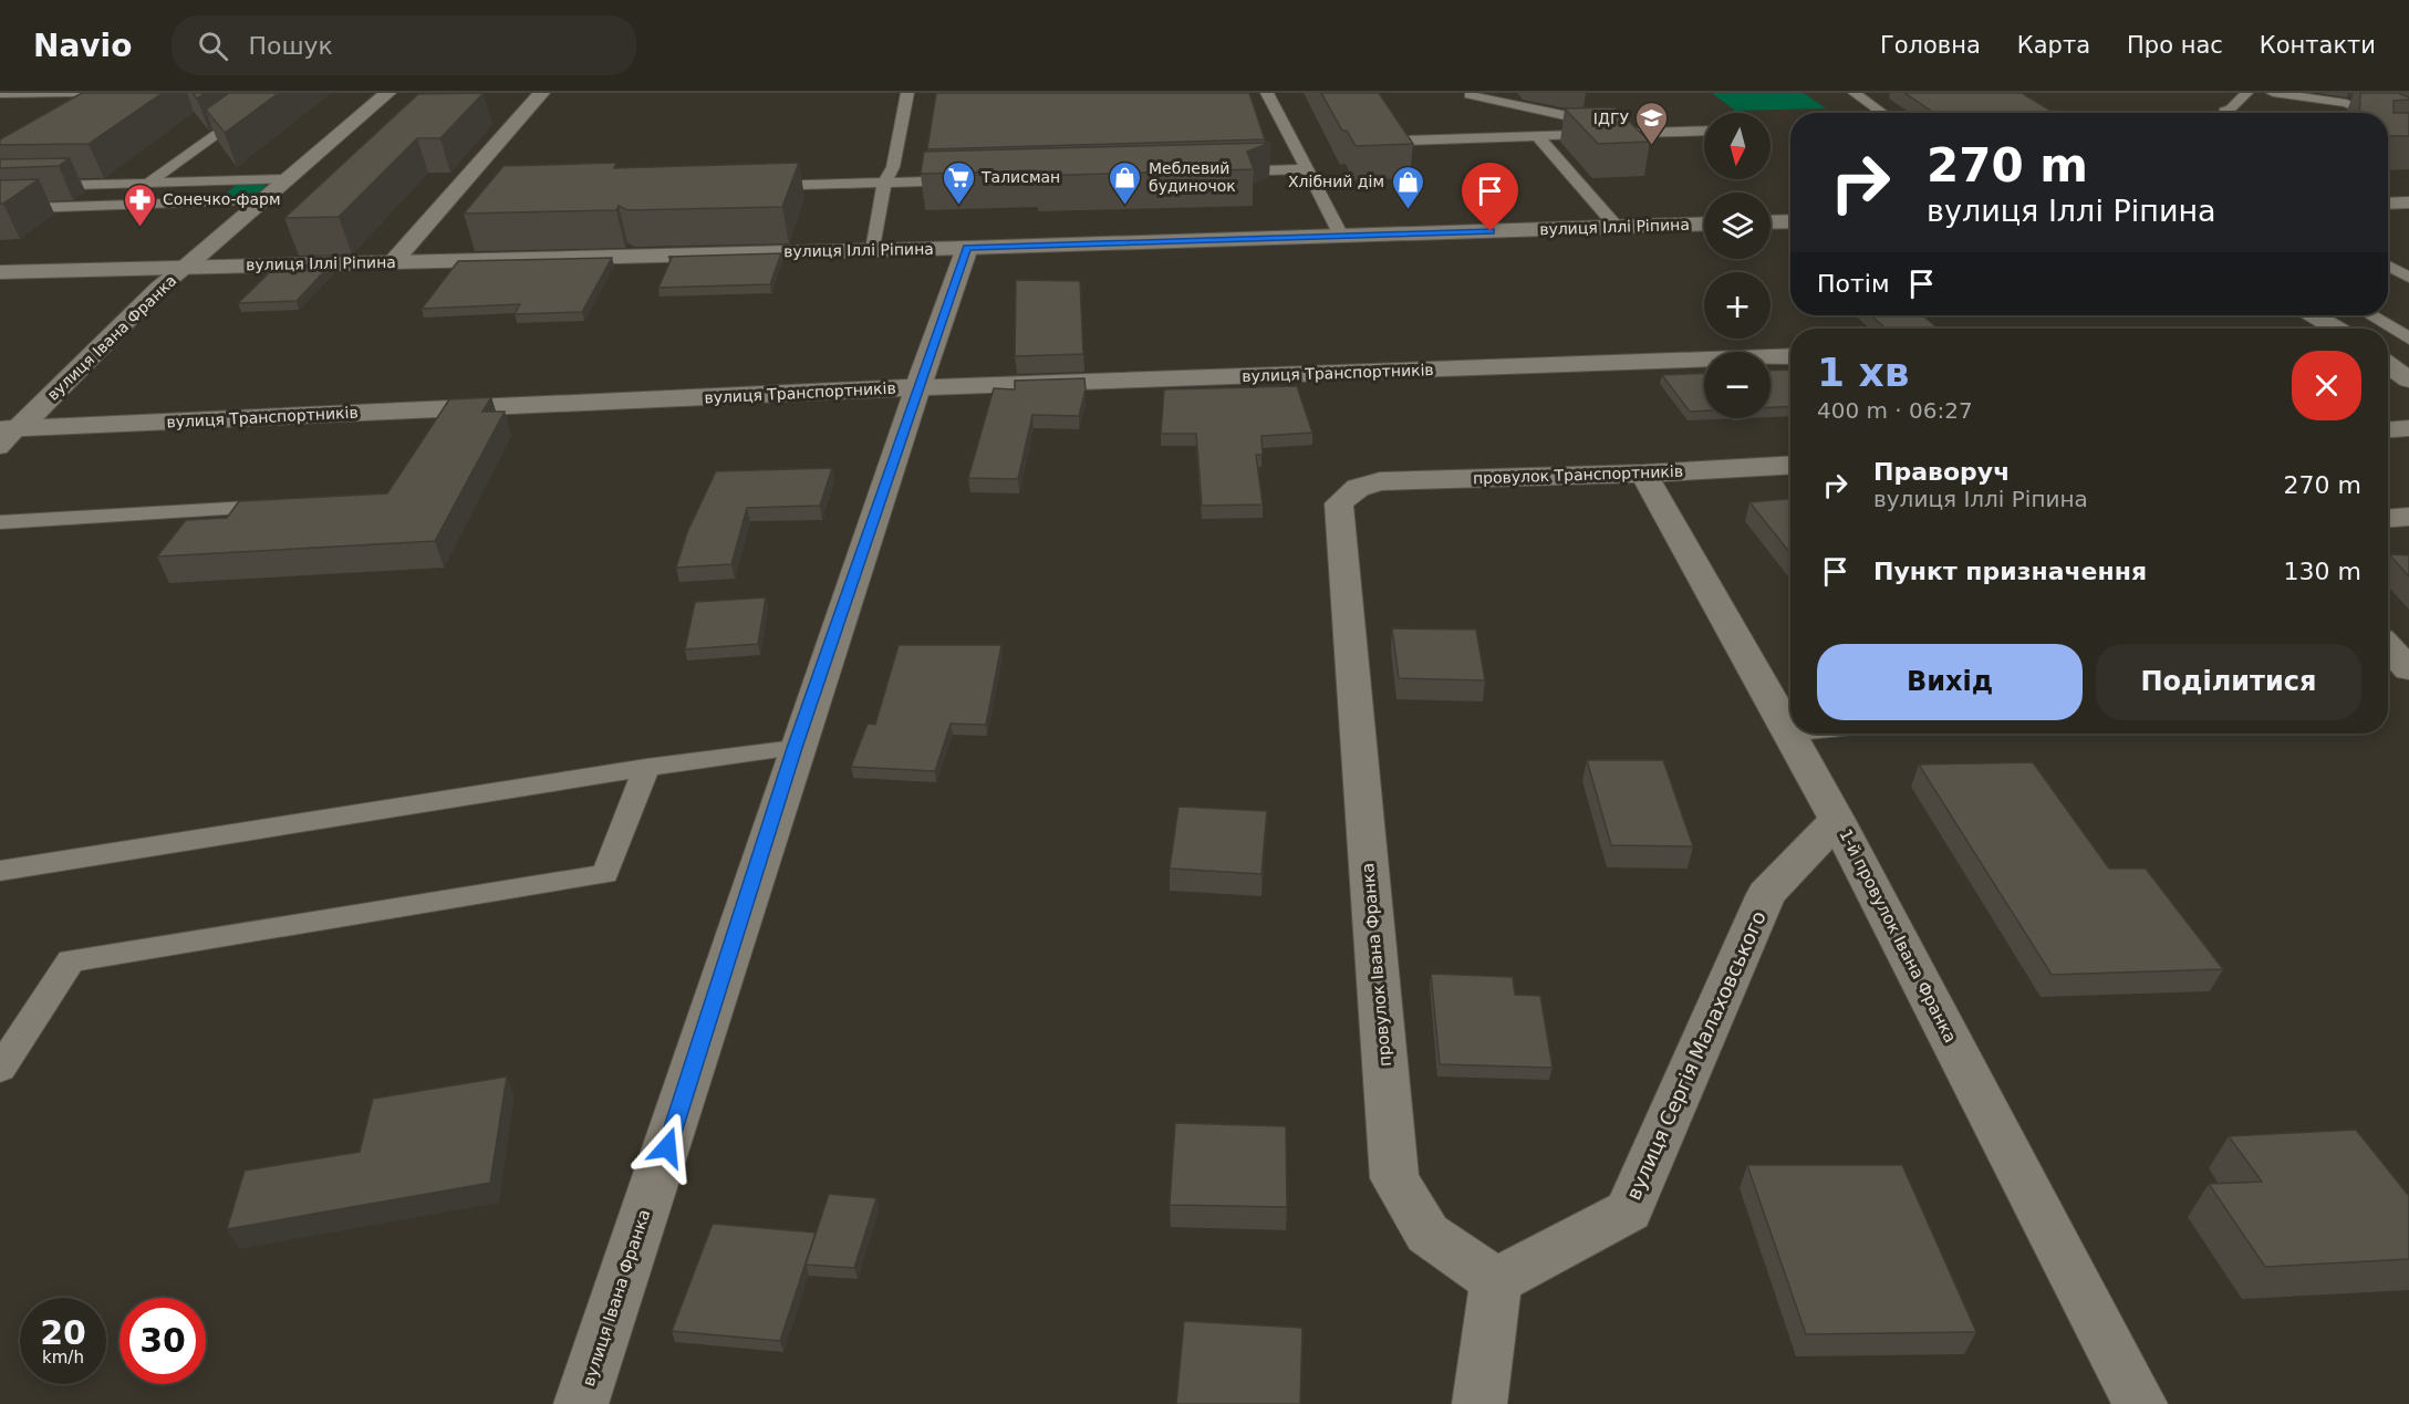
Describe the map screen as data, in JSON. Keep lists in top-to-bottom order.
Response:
{
  "streets": {
    "street": [
      "вулиця Іллі Ріпина",
      "вулиця Івана Франка",
      "вулиця Транспортників",
      "провулок Транспортників",
      "1-й провулок Івана Франка",
      "провулок Івана Франка",
      "вулиця Сергія Малаховського"
    ]
  },
  "crossings": [
    ["вулиця Іллі Ріпина", "вулиця Івана Франка"],
    ["вулиця Івана Франка", "вулиця Транспортників"],
    ["провулок Транспортників", "1-й провулок Івана Франка"],
    ["провулок Транспортників", "провулок Івана Франка"],
    ["1-й провулок Івана Франка", "вулиця Сергія Малаховського"],
    ["провулок Івана Франка", "вулиця Сергія Малаховського"]
  ],
  "places": {
    "school or university": ["ІДГУ"],
    "supermarket": ["Талисман"],
    "shop": ["Меблевий будиночок", "Хлібний дім"],
    "pharmacy": ["Сонечко-фарм"]
  },
  "north": "bottom",
  "page": {
    "header": "Navio",
    "search": "Пошук",
    "nav": [
      "Головна",
      "Карта",
      "Про нас",
      "Контакти"
    ],
    "map_buttons": ["+", "−"],
    "turn": ["270 m", "вулиця Іллі Ріпина"],
    "then": "Потім",
    "heading": ["1 хв", "400 m · 06:27"],
    "list": [
      {
        "name": "Праворуч",
        "note": "вулиця Іллі Ріпина",
        "value": "270 m"
      },
      {
        "name": "Пункт призначення",
        "value": "130 m"
      }
    ],
    "buttons": ["Вихід", "Поділитися"],
    "speed": "20 km/h",
    "limit": "30"
  }
}
